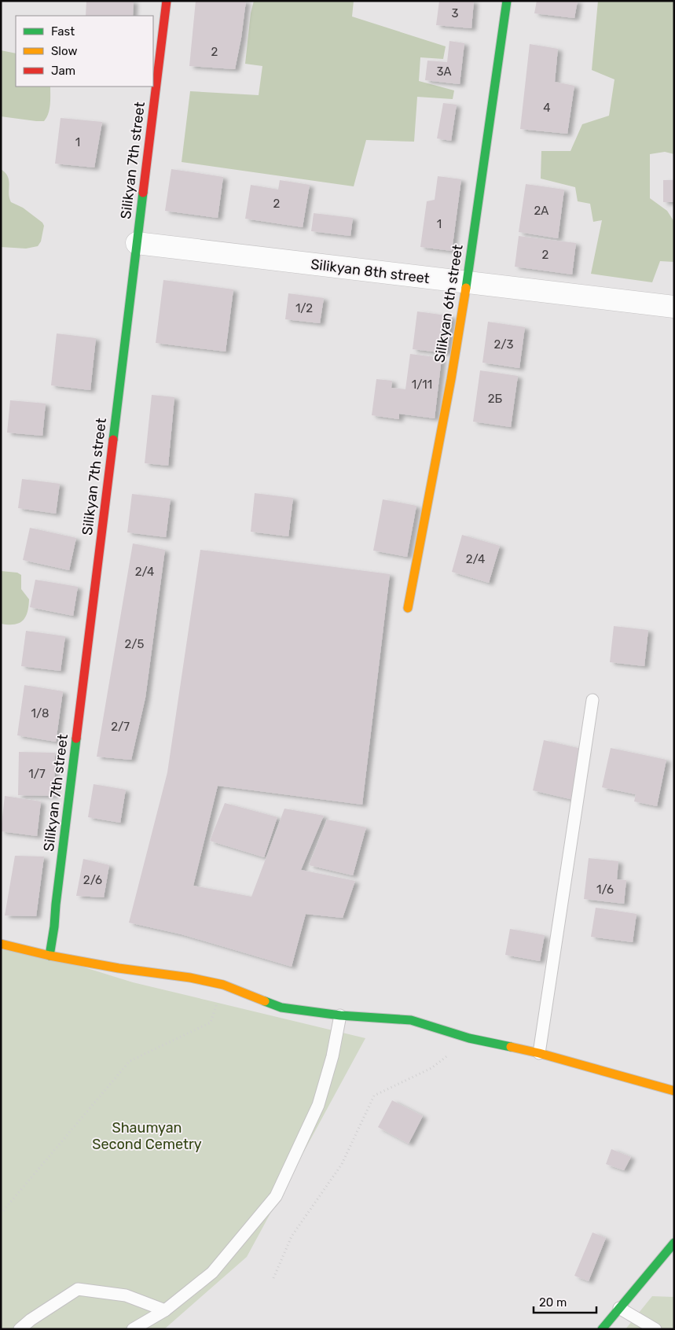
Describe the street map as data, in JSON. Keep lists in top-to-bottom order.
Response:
{
  "streets": {
    "street": ["Silikyan 7th street", "Silikyan 8th street", "Silikyan 6th street"]
  },
  "crossings": [
    ["Silikyan 7th street", "Silikyan 8th street"],
    ["Silikyan 8th street", "Silikyan 6th street"]
  ],
  "parks": ["Shaumyan Second Cemetry"],
  "house_numbers": [
    "3",
    "2",
    "3А",
    "4",
    "1",
    "2",
    "2А",
    "1",
    "2",
    "1/2",
    "2/3",
    "1/11",
    "2Б",
    "2/4",
    "2/4",
    "2/5",
    "1/8",
    "2/7",
    "1/7",
    "2/6",
    "1/6"
  ],
  "legend": ["Fast", "Slow", "Jam"],
  "scale_bar": "20 m"
}
